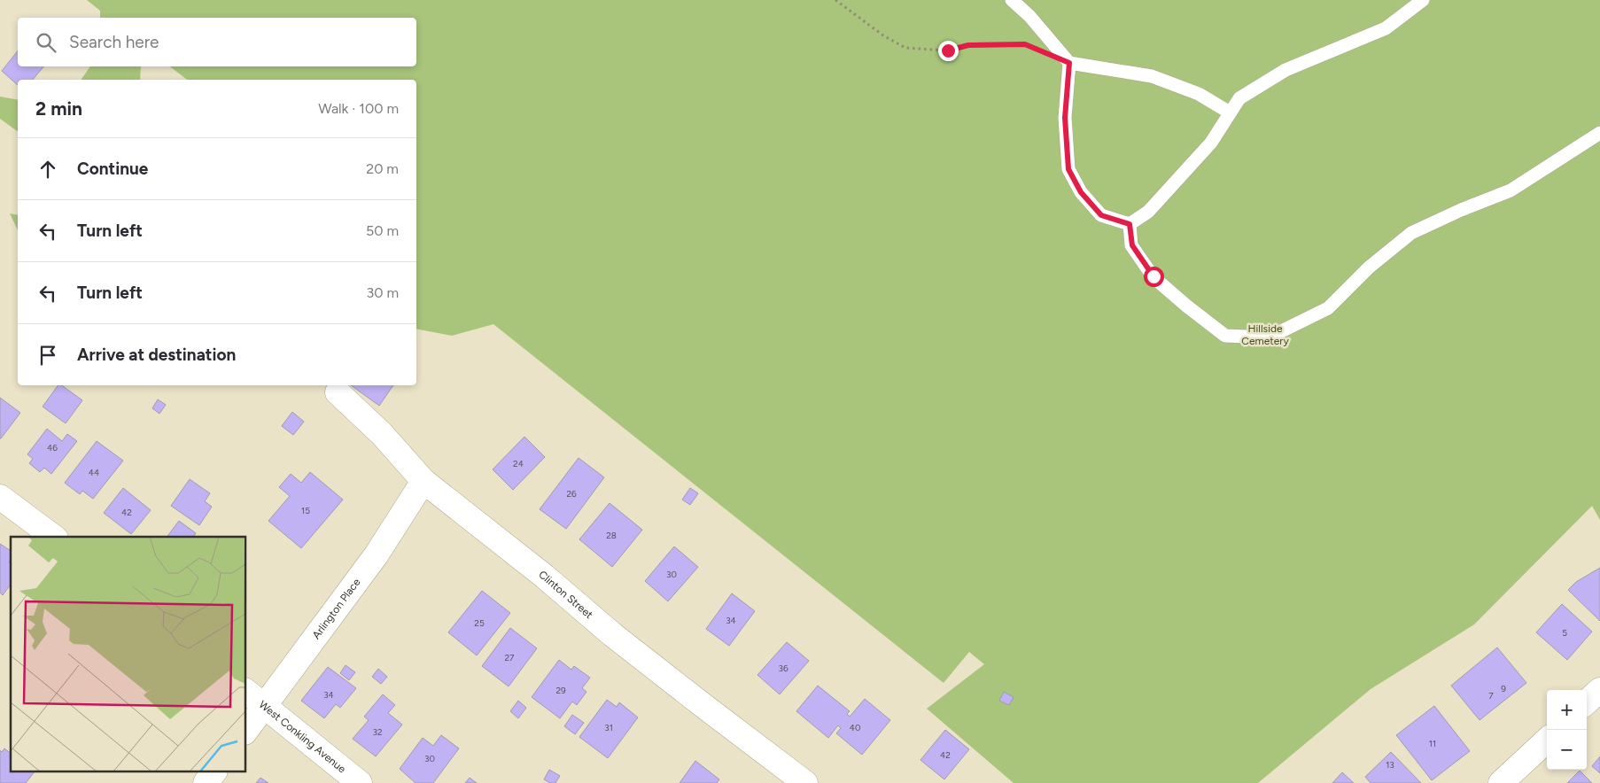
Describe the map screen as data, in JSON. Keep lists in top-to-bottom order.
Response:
{
  "streets": {
    "street": ["Clinton Street", "Arlington Place", "West Conkling Avenue"]
  },
  "crossings": [
    ["Clinton Street", "Arlington Place"],
    ["Arlington Place", "West Conkling Avenue"]
  ],
  "parks": ["Hillside Cemetery"],
  "house_numbers": [
    "46",
    "24",
    "44",
    "26",
    "15",
    "42",
    "28",
    "30",
    "34",
    "25",
    "5",
    "27",
    "36",
    "9",
    "29",
    "34",
    "7",
    "31",
    "40",
    "32",
    "11",
    "42",
    "30",
    "13"
  ],
  "page": {
    "search": "Search here",
    "heading": ["2 min", "Walk · 100 m"],
    "list": [
      ["Continue", "20 m"],
      ["Turn left", "50 m"],
      ["Turn left", "30 m"],
      "Arrive at destination"
    ],
    "map_buttons": ["+", "−"]
  }
}
